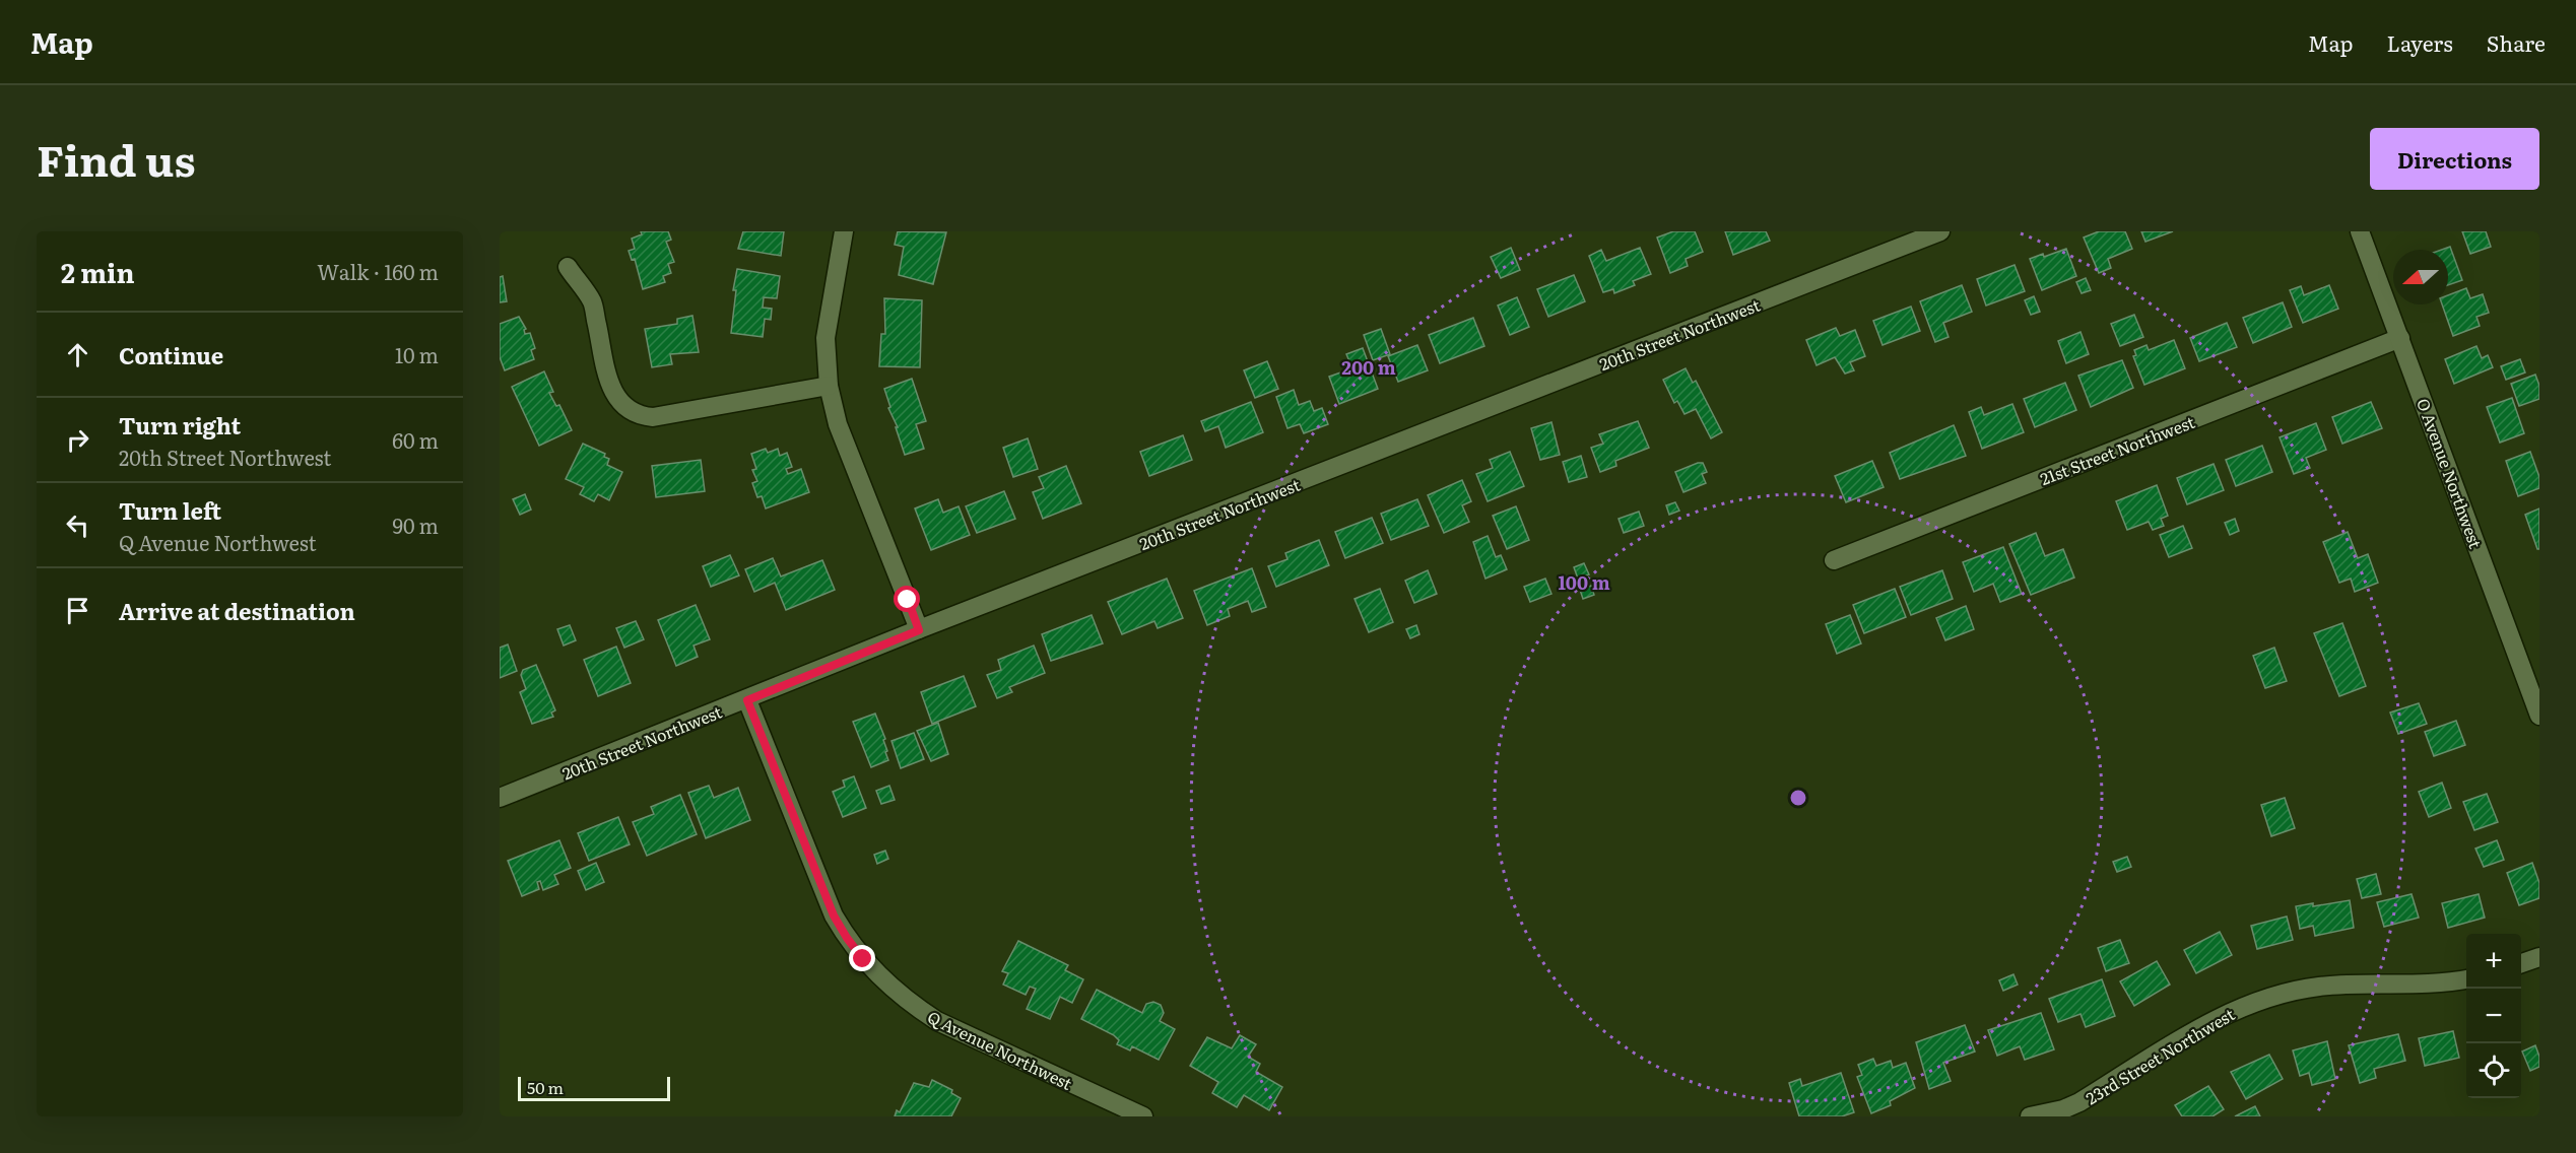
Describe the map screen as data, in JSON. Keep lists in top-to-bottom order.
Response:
{
  "streets": {
    "street": [
      "20th Street Northwest",
      "21st Street Northwest",
      "O Avenue Northwest",
      "Q Avenue Northwest",
      "23rd Street Northwest"
    ]
  },
  "crossings": [
    ["20th Street Northwest", "Q Avenue Northwest"],
    ["21st Street Northwest", "O Avenue Northwest"]
  ],
  "scale_bar": "50 m",
  "north": "left",
  "page": {
    "header": "Map",
    "nav": ["Map", "Layers", "Share"],
    "title": "Find us",
    "buttons": "Directions",
    "heading": ["2 min", "Walk · 160 m"],
    "list": [
      ["Continue", "10 m"],
      ["Turn right", "20th Street Northwest", "60 m"],
      ["Turn left", "Q Avenue Northwest", "90 m"],
      "Arrive at destination"
    ],
    "map_buttons": ["+", "−"],
    "scale": "50 m"
  },
  "rings": ["200 m", "100 m"]
}
